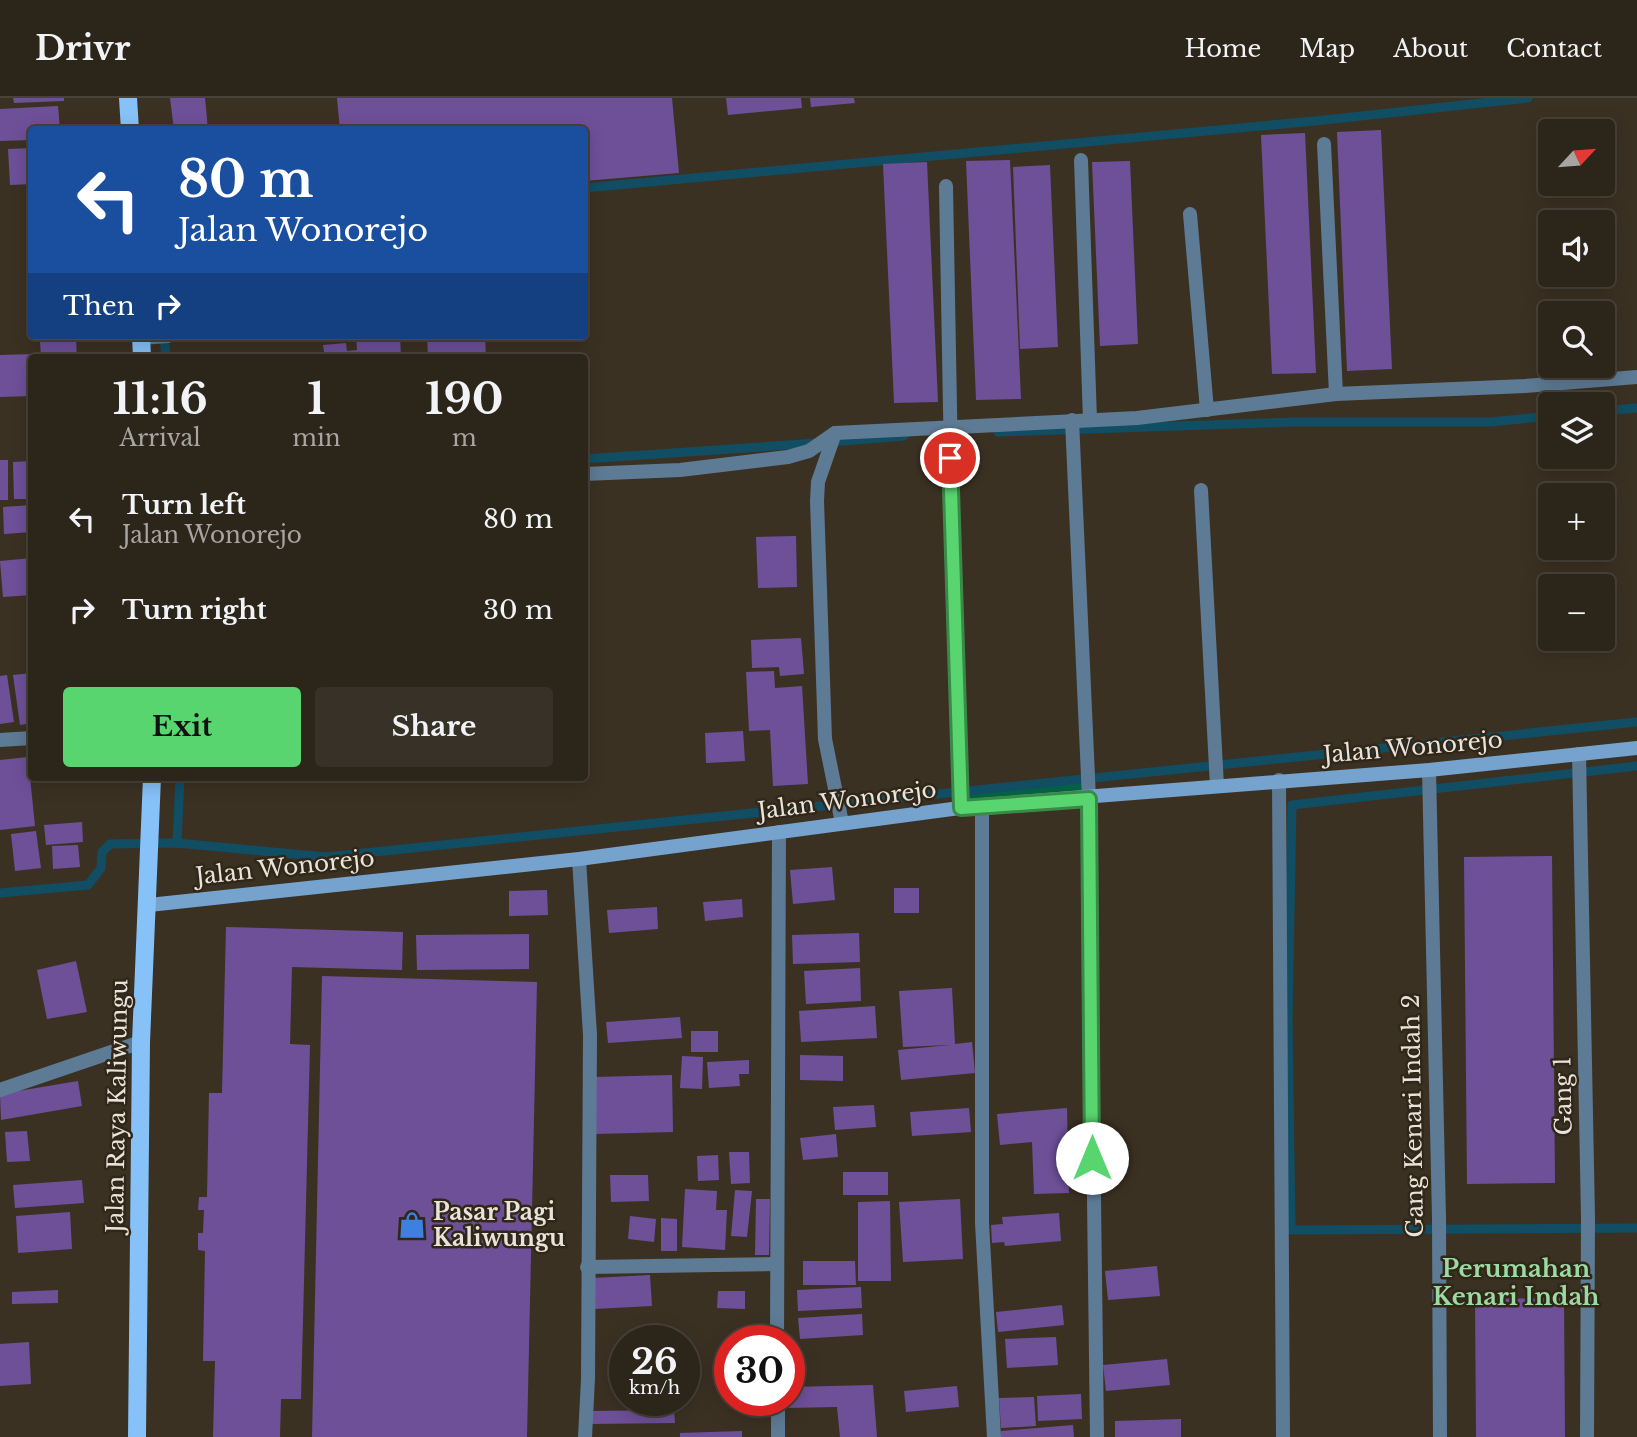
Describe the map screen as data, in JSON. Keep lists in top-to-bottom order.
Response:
{
  "streets": {
    "main road": ["Jalan Raya Kaliwungu"],
    "street": ["Jalan Wonorejo", "Gang 1", "Gang Kenari Indah 2"]
  },
  "crossings": [
    ["Jalan Wonorejo", "Gang 1"],
    ["Jalan Wonorejo", "Jalan Raya Kaliwungu"],
    ["Jalan Wonorejo", "Gang Kenari Indah 2"]
  ],
  "districts": ["Perumahan Kenari Indah"],
  "places": {
    "shop": ["Pasar Pagi Kaliwungu"]
  },
  "north": "top right",
  "page": {
    "header": "Drivr",
    "nav": [
      "Home",
      "Map",
      "About",
      "Contact"
    ],
    "map_buttons": ["+", "−"],
    "turn": ["80 m", "Jalan Wonorejo"],
    "then": "Then",
    "eta": [
      "11:16",
      "Arrival",
      "1",
      "min",
      "190",
      "m"
    ],
    "list": [
      {
        "name": "Turn left",
        "note": "Jalan Wonorejo",
        "value": "80 m"
      },
      {
        "name": "Turn right",
        "value": "30 m"
      }
    ],
    "buttons": ["Exit", "Share"],
    "speed": "26 km/h",
    "limit": "30"
  }
}
